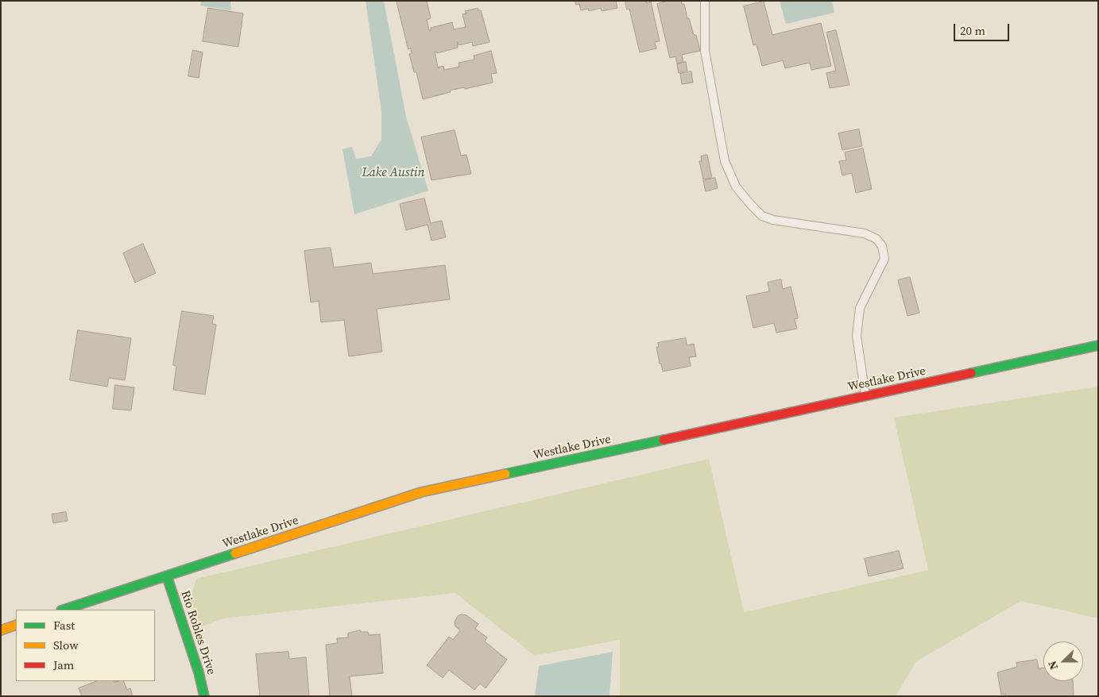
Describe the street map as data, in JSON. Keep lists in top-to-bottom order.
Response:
{
  "streets": {
    "street": ["Westlake Drive", "Rio Robles Drive"]
  },
  "crossings": [
    ["Westlake Drive", "Rio Robles Drive"]
  ],
  "water": ["Lake Austin"],
  "legend": ["Fast", "Slow", "Jam"],
  "scale_bar": "20 m",
  "north": "left"
}
